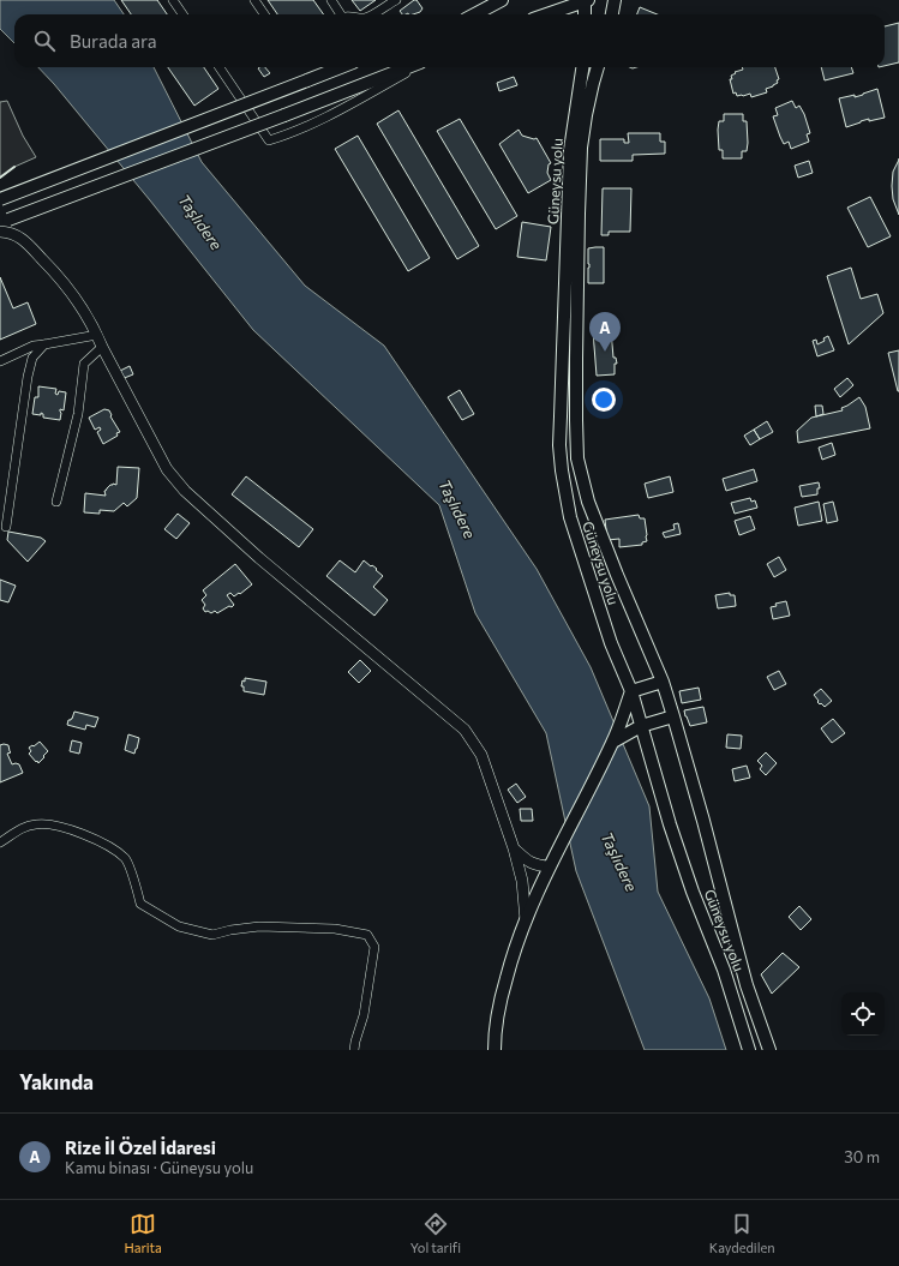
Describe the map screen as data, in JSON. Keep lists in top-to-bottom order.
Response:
{
  "streets": {
    "main road": ["Güneysu yolu"]
  },
  "water": ["Taşlıdere"],
  "page": {
    "search": "Burada ara",
    "pins": "A",
    "heading": "Yakında",
    "list": [
      {
        "mark": "A",
        "name": "Rize İl Özel İdaresi",
        "note": "Kamu binası · Güneysu yolu",
        "value": "30 m"
      }
    ],
    "nav": ["Harita", "Yol tarifi", "Kaydedilen"]
  }
}
